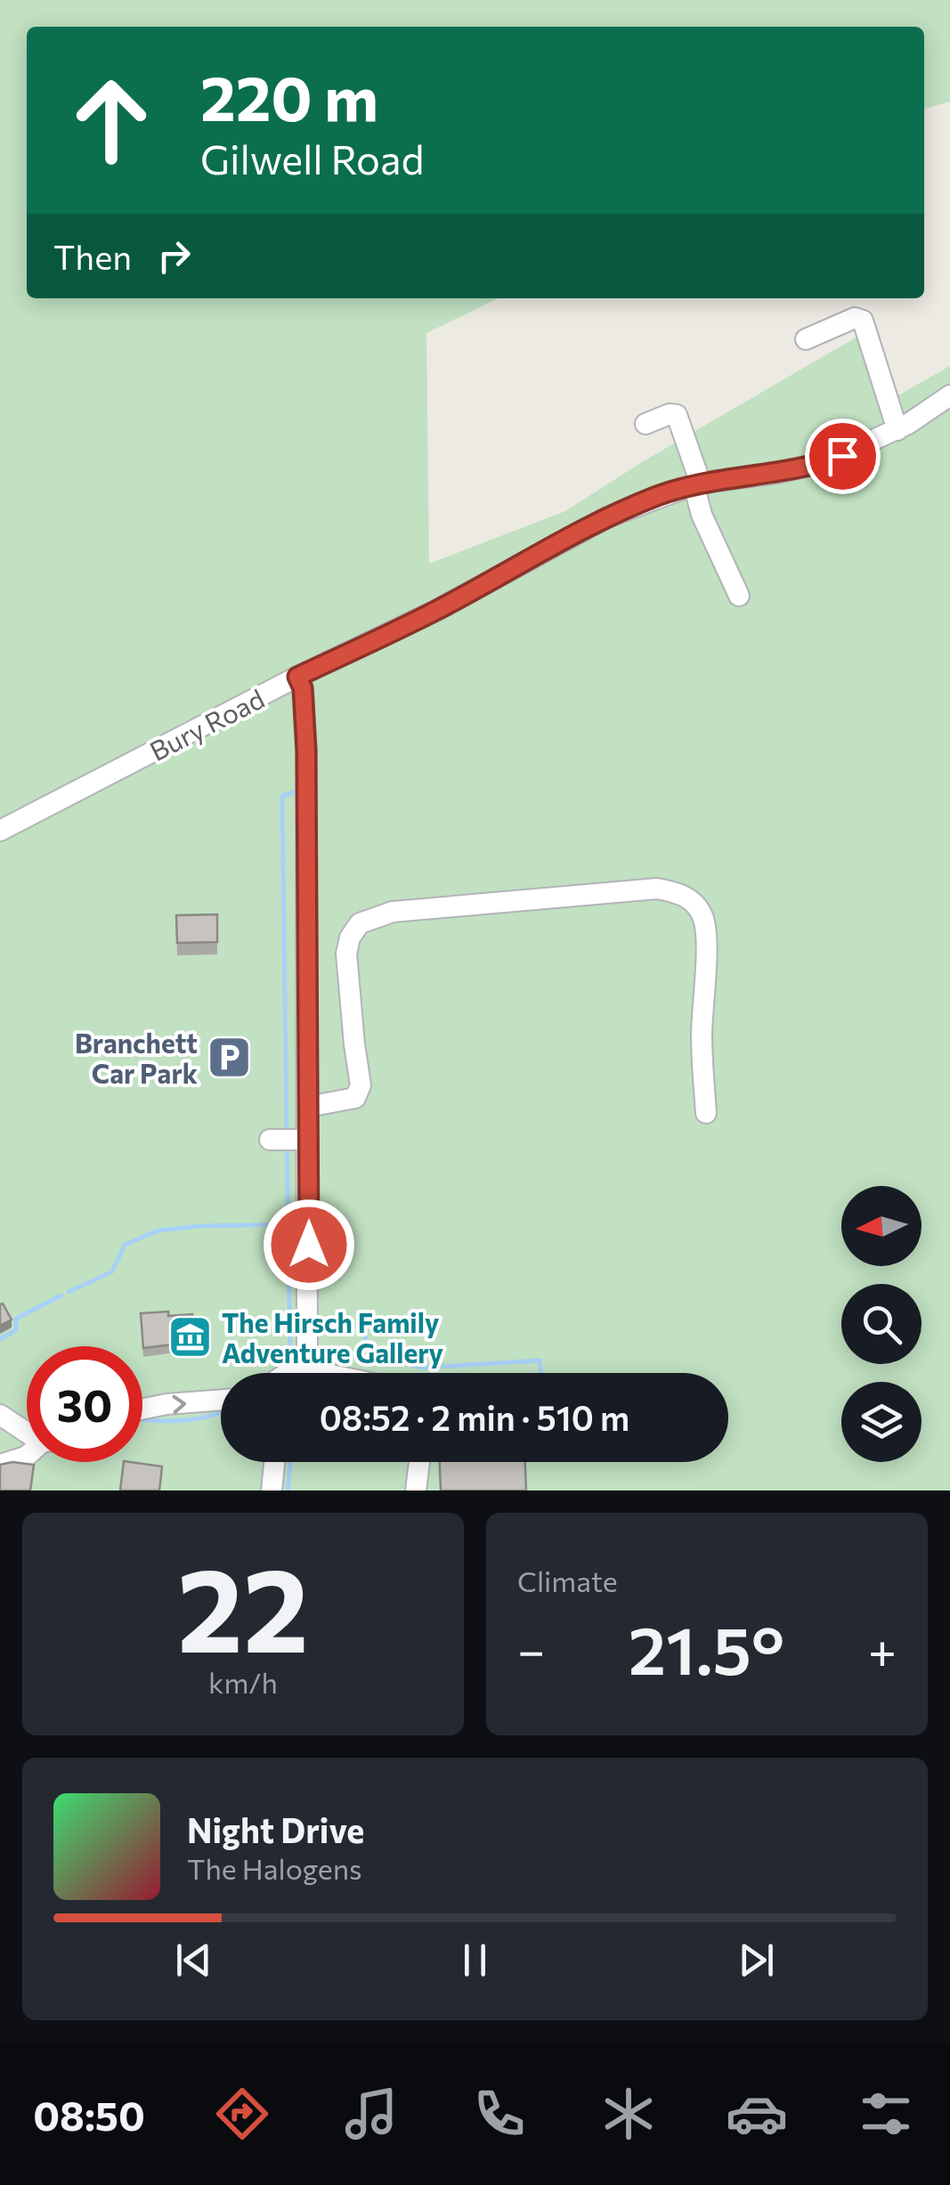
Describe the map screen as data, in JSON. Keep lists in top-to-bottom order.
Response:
{
  "streets": {
    "street": ["Bury Road"]
  },
  "places": {
    "parking": ["Branchett Car Park"],
    "museum": ["The Hirsch Family Adventure Gallery"]
  },
  "north": "left",
  "page": {
    "turn": ["220 m", "Gilwell Road"],
    "then": "Then",
    "limit": "30",
    "trip": "08:52 · 2 min · 510 m",
    "tile": [
      ["22", "km/h"],
      "Climate"
    ],
    "heat": ["−", "21.5°", "+"],
    "song": ["Night Drive", "The Halogens"],
    "tabs": "08:50"
  }
}
